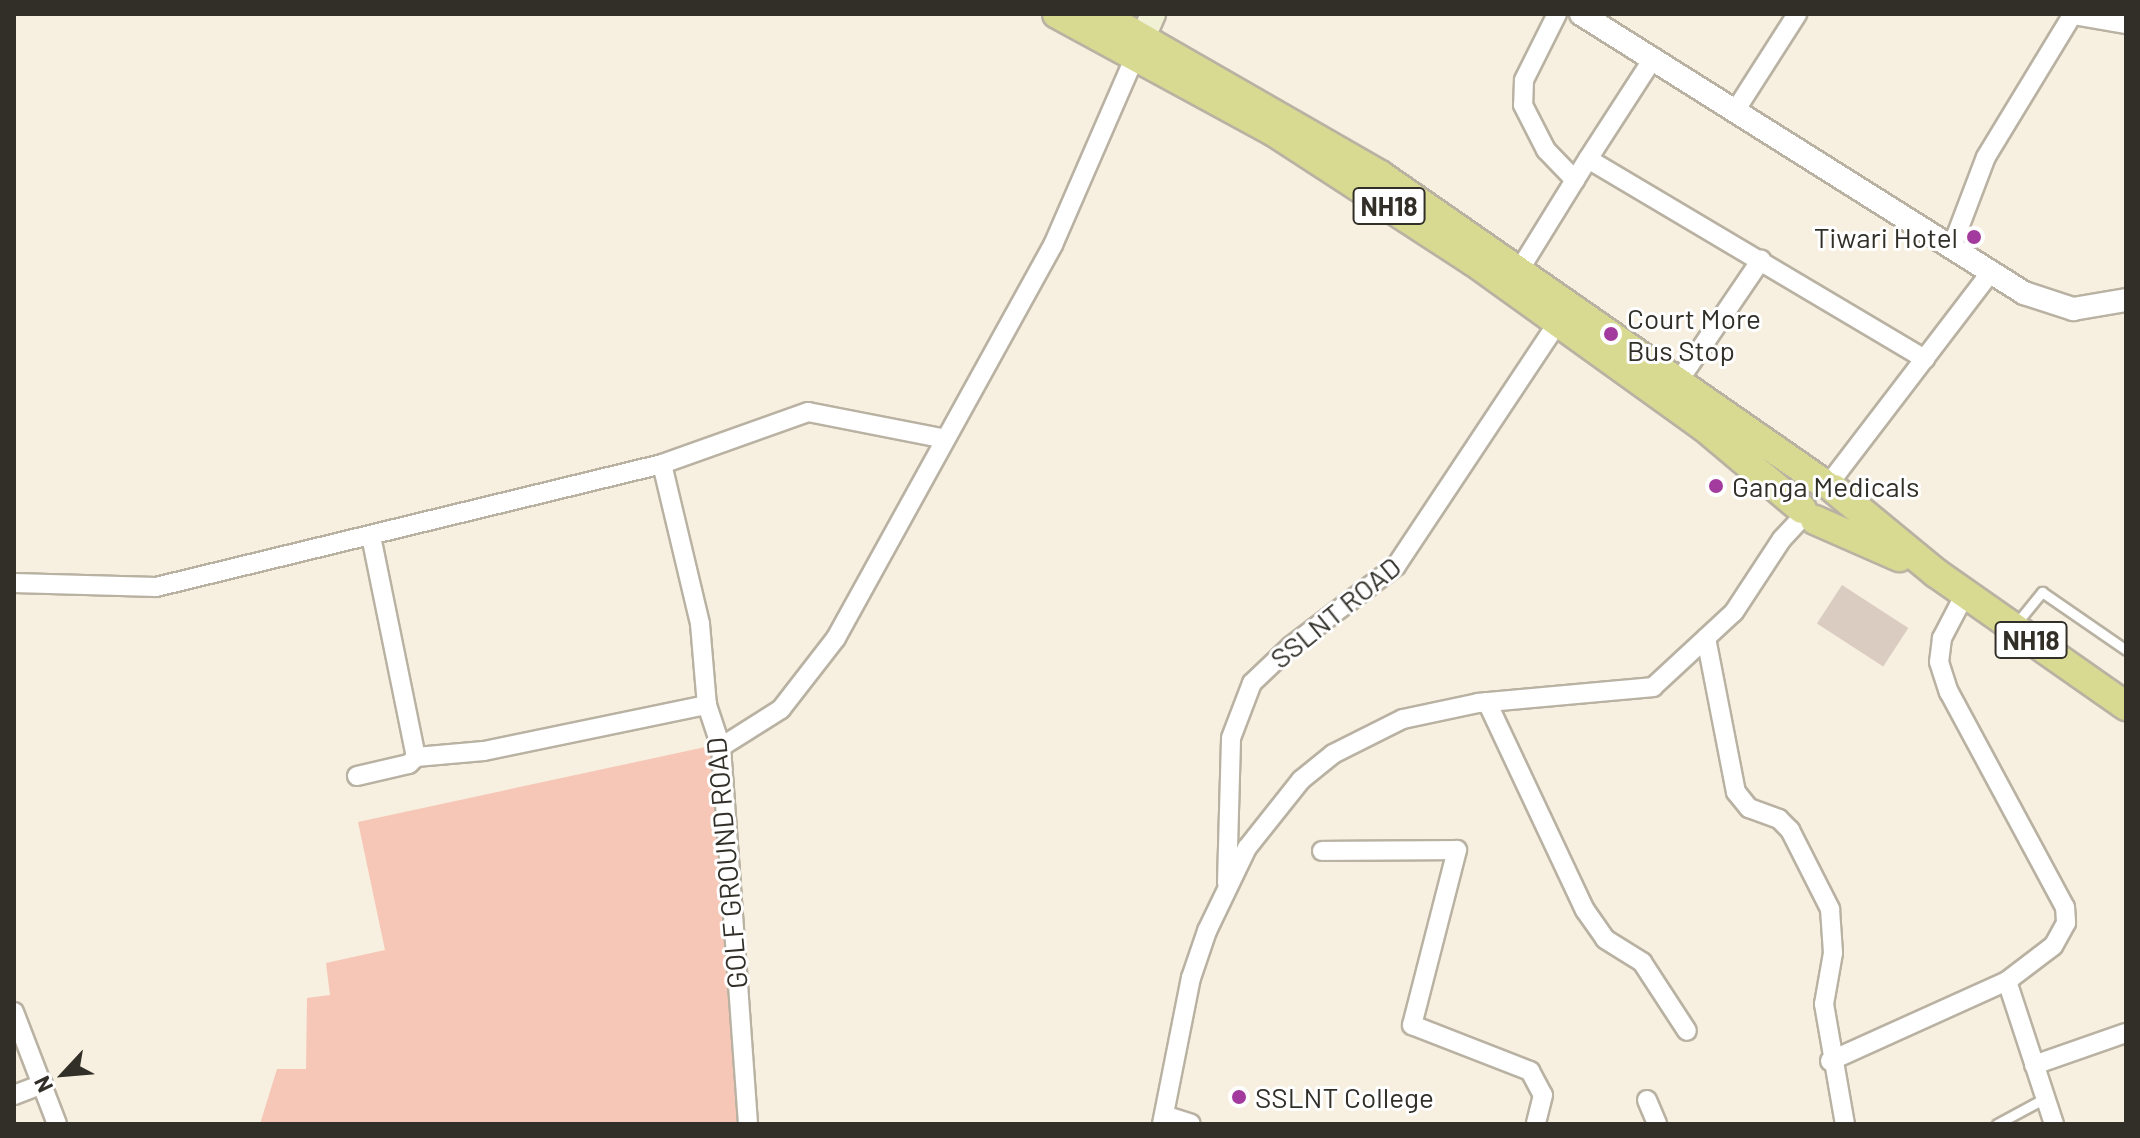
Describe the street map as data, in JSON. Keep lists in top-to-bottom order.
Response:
{
  "streets": {
    "highway": ["NH18"],
    "street": ["SSLNT ROAD", "GOLF GROUND ROAD"]
  },
  "crossings": [
    ["NH18", "SSLNT ROAD"]
  ],
  "places": [
    "Tiwari Hotel",
    "Court More Bus Stop",
    "Ganga Medicals",
    "SSLNT College"
  ],
  "north": "bottom left"
}
